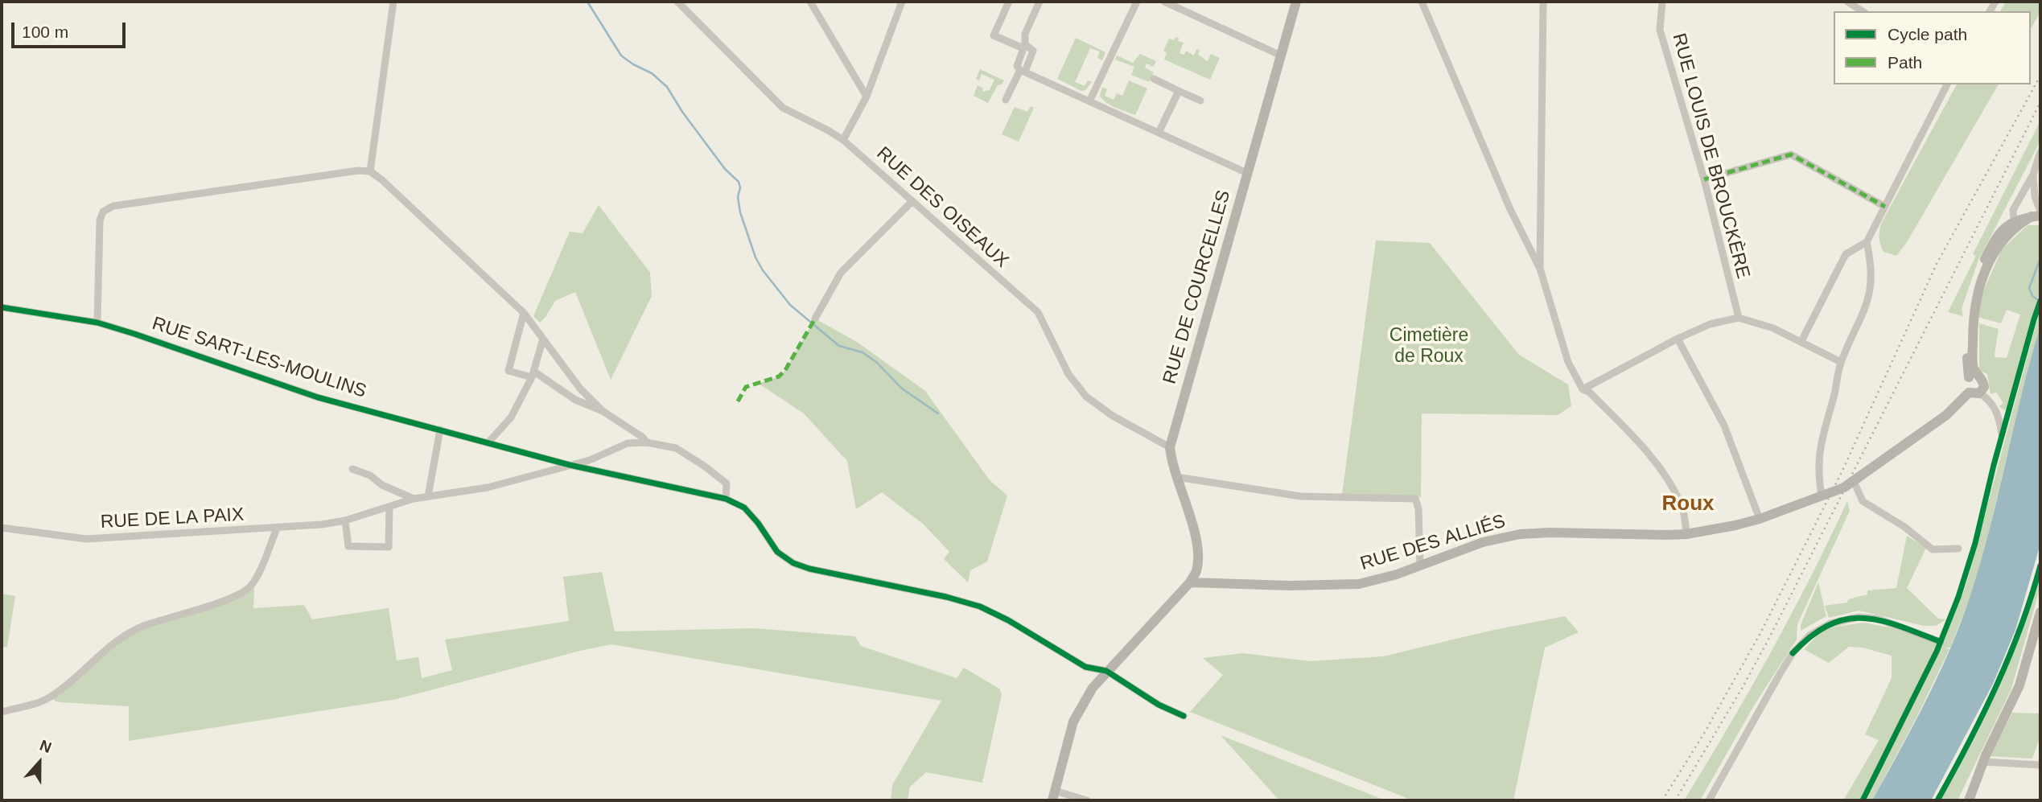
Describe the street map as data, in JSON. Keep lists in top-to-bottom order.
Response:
{
  "streets": {
    "street": [
      "RUE LOUIS DE BROUCKÈRE",
      "RUE DES OISEAUX",
      "RUE DE COURCELLES",
      "RUE SART-LES-MOULINS",
      "RUE DE LA PAIX",
      "RUE DES ALLIÉS"
    ]
  },
  "crossings": [
    ["RUE DES OISEAUX", "RUE DE COURCELLES"],
    ["RUE DE COURCELLES", "RUE DES ALLIÉS"],
    ["RUE SART-LES-MOULINS", "RUE DE LA PAIX"]
  ],
  "districts": ["Roux"],
  "parks": ["Cimetière de Roux"],
  "legend": ["Cycle path", "Path"],
  "scale_bar": "100 m",
  "north": "top"
}
